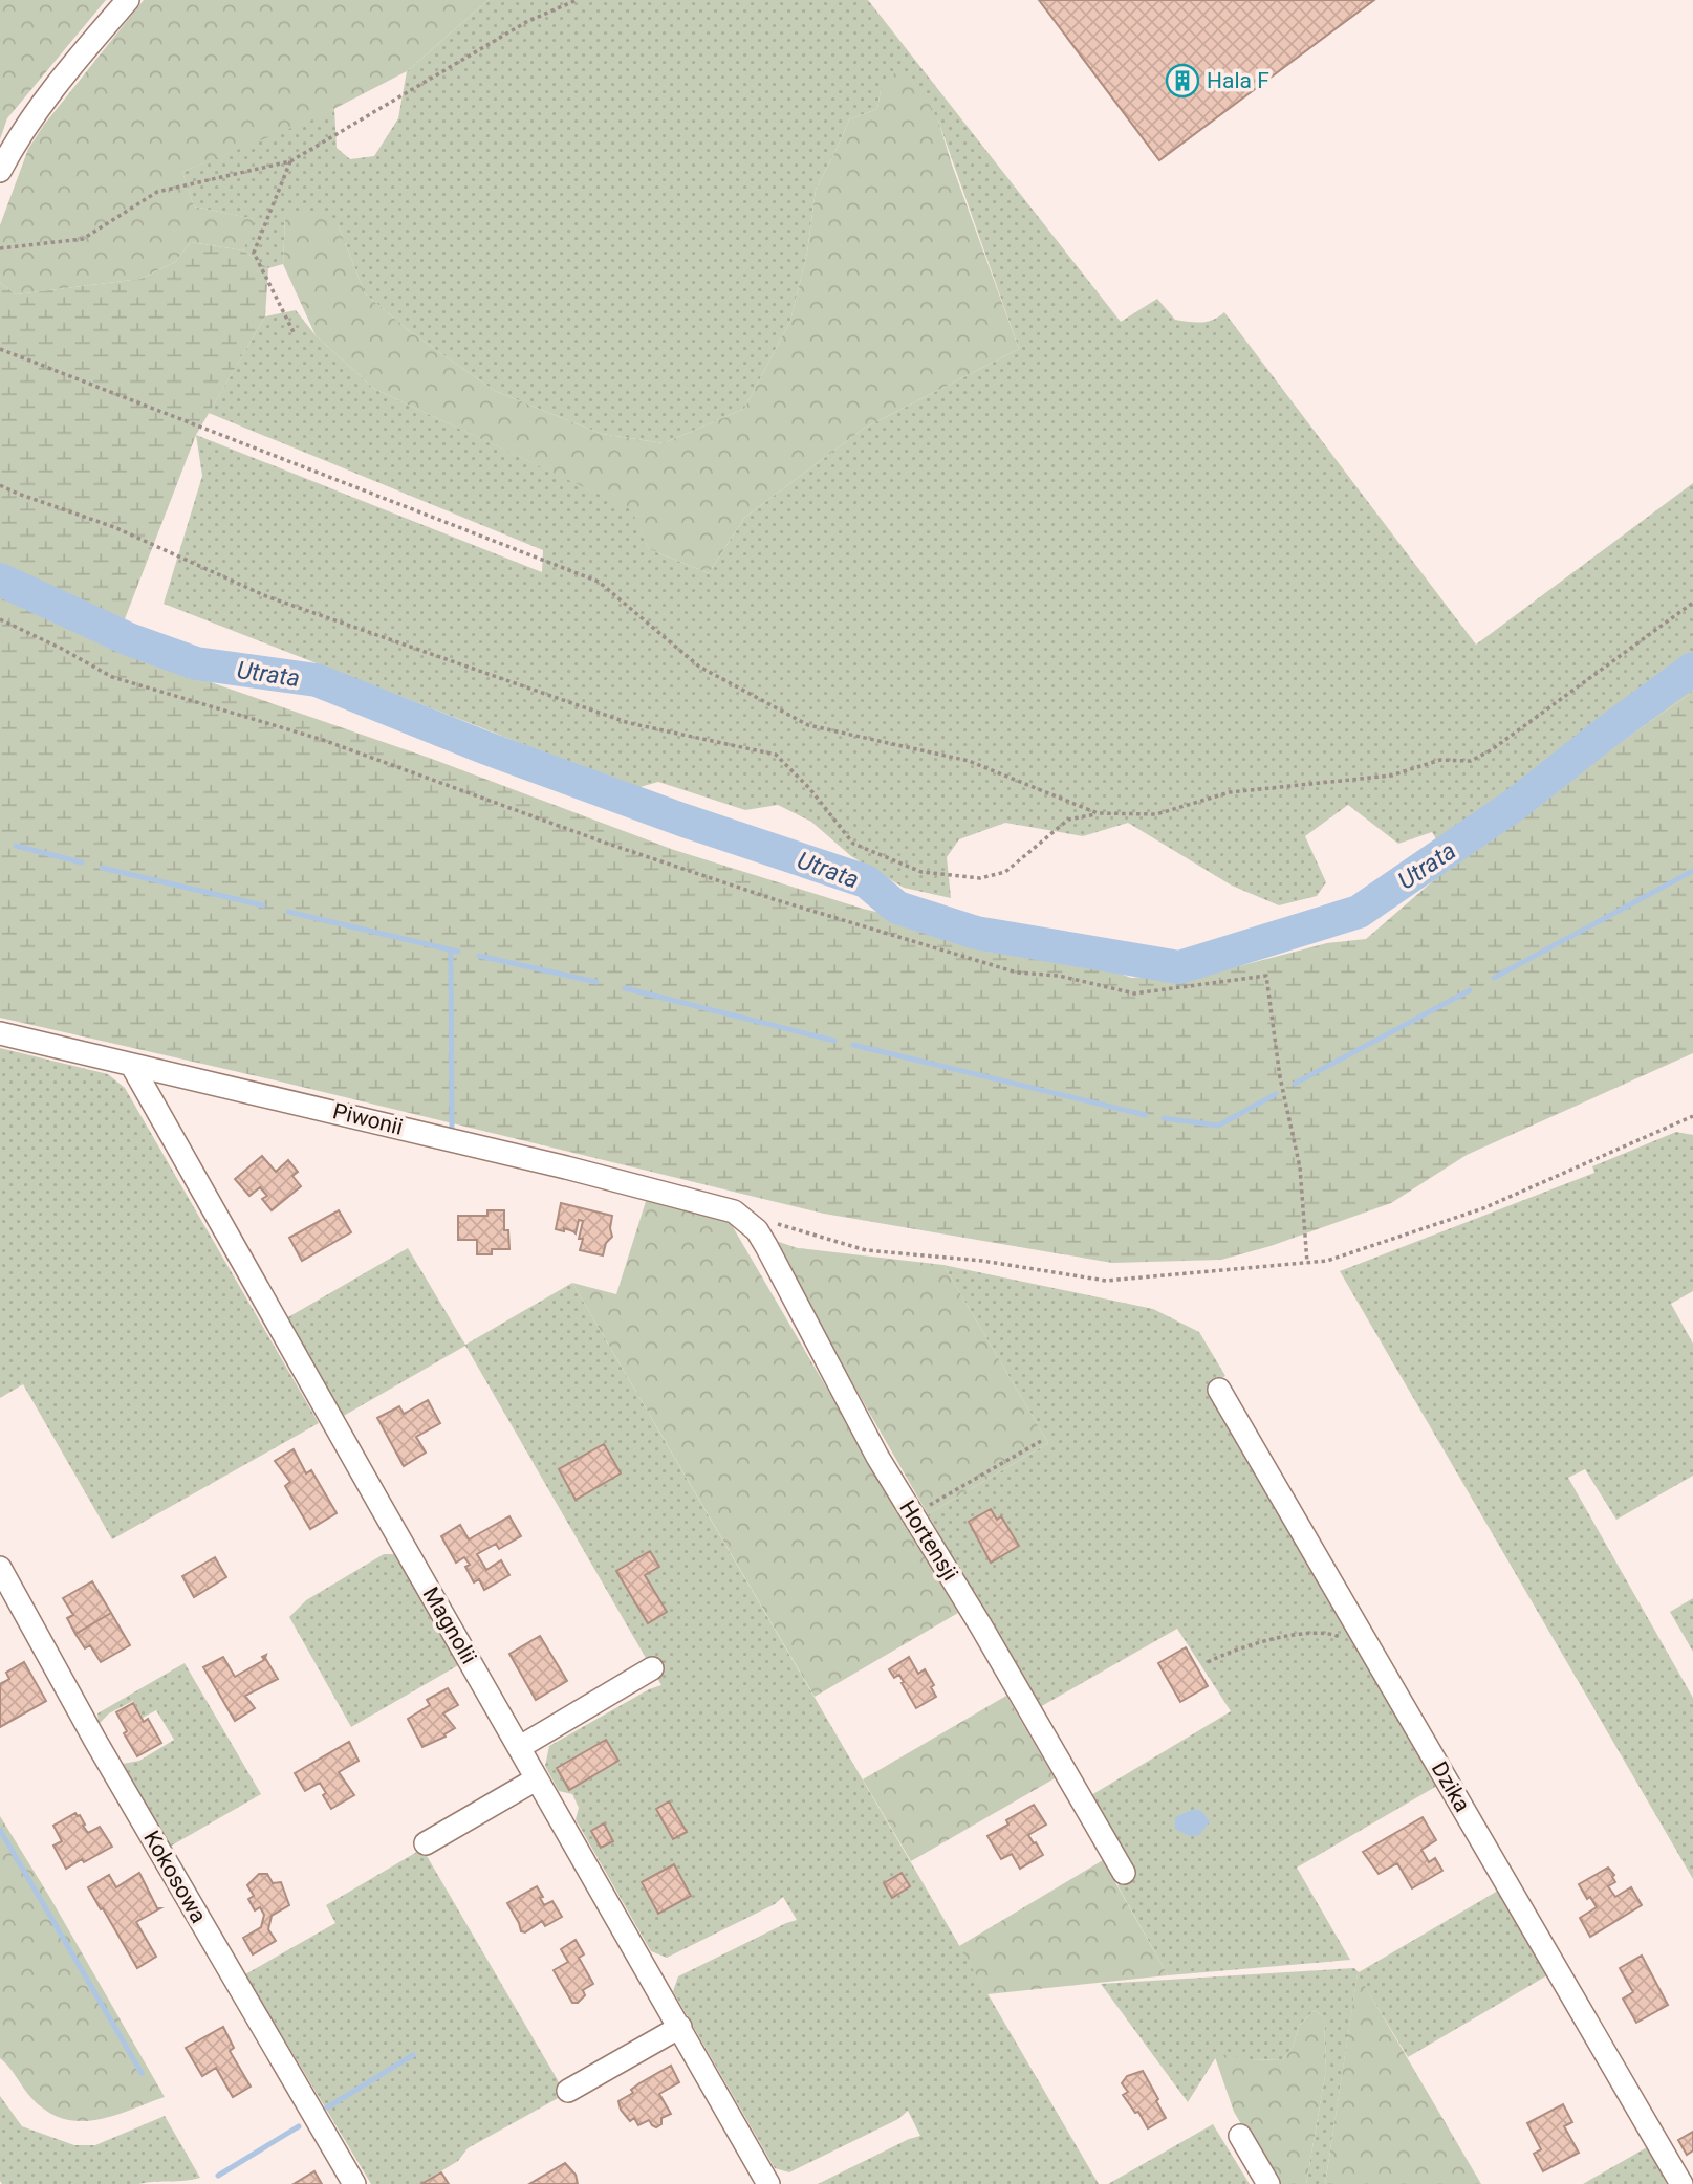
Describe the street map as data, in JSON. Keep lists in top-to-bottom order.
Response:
{
  "streets": {
    "street": [
      "Piwonii",
      "Hortensji",
      "Magnolii",
      "Dzika",
      "Kokosowa"
    ]
  },
  "crossings": [
    ["Piwonii", "Hortensji"],
    ["Piwonii", "Magnolii"]
  ],
  "water": ["Utrata"],
  "places": {
    "building": ["Hala F"]
  }
}
